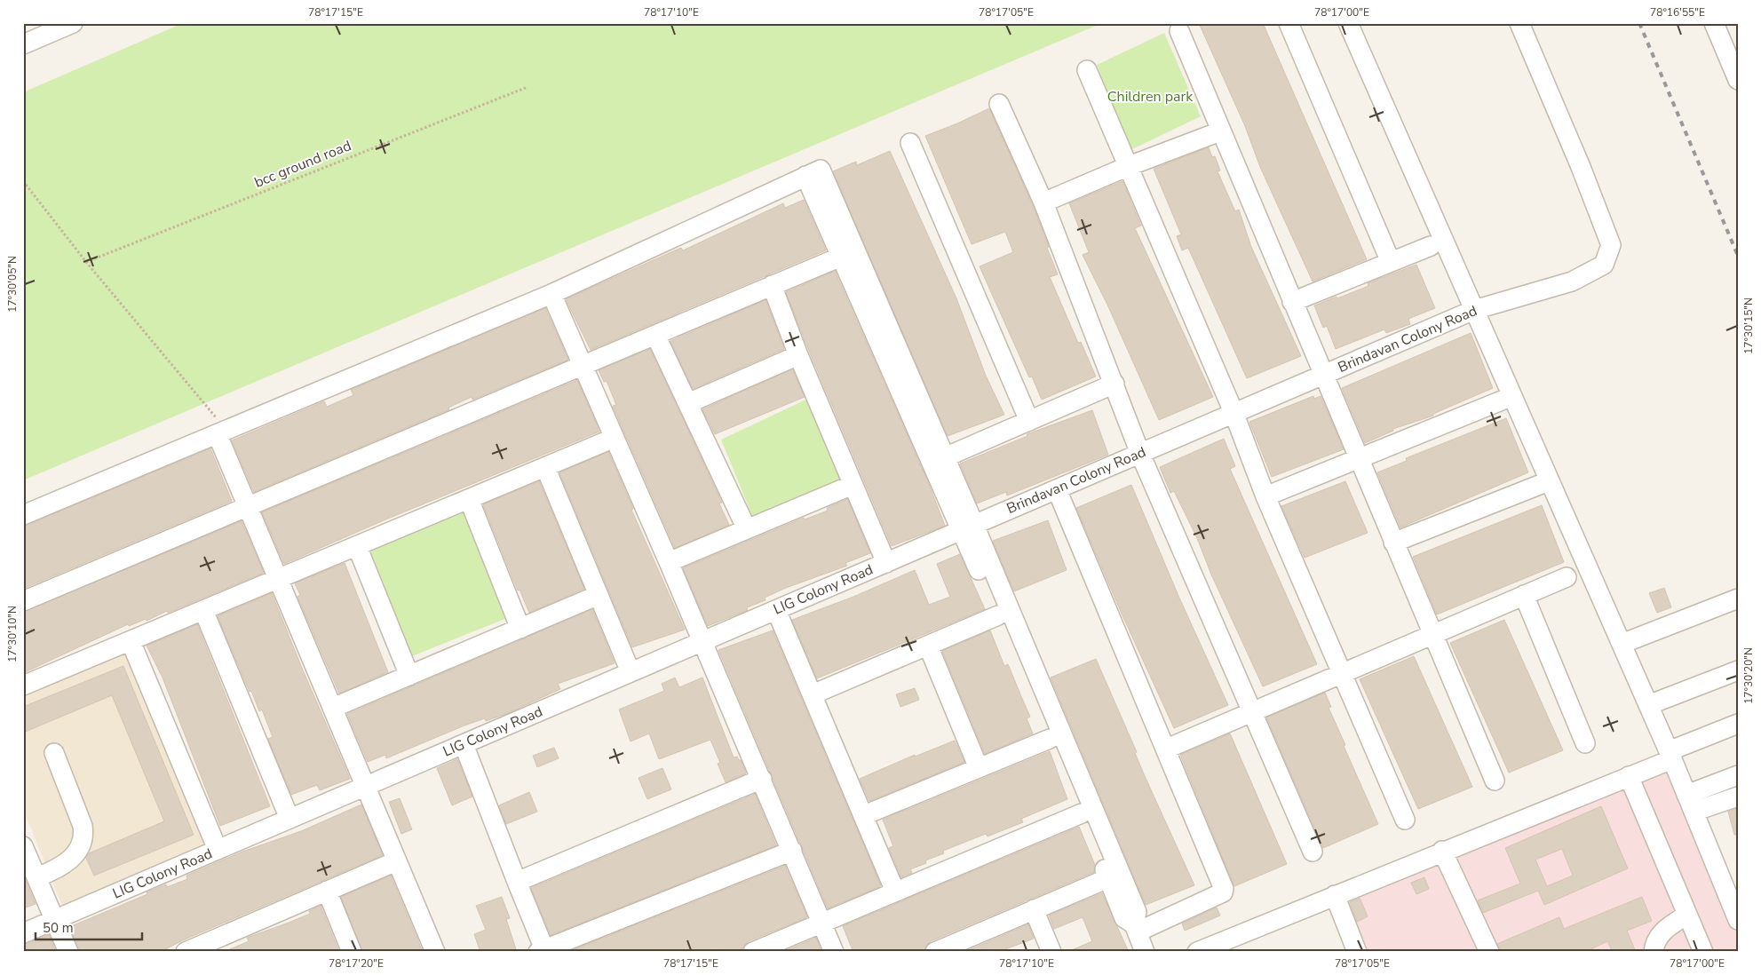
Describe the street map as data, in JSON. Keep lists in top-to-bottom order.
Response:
{
  "streets": {
    "street": ["Brindavan Colony Road", "LIG Colony Road"],
    "path": ["bcc ground road"]
  },
  "crossings": [
    ["Brindavan Colony Road", "LIG Colony Road"]
  ],
  "parks": ["Children park"],
  "scale_bar": "50 m",
  "coordinates": [
    "78°17'15\"E",
    "78°17'10\"E",
    "78°17'05\"E",
    "78°17'00\"E",
    "78°16'55\"E",
    "17°30'05\"N",
    "17°30'15\"N",
    "17°30'10\"N",
    "17°30'20\"N",
    "78°17'20\"E"
  ]
}
